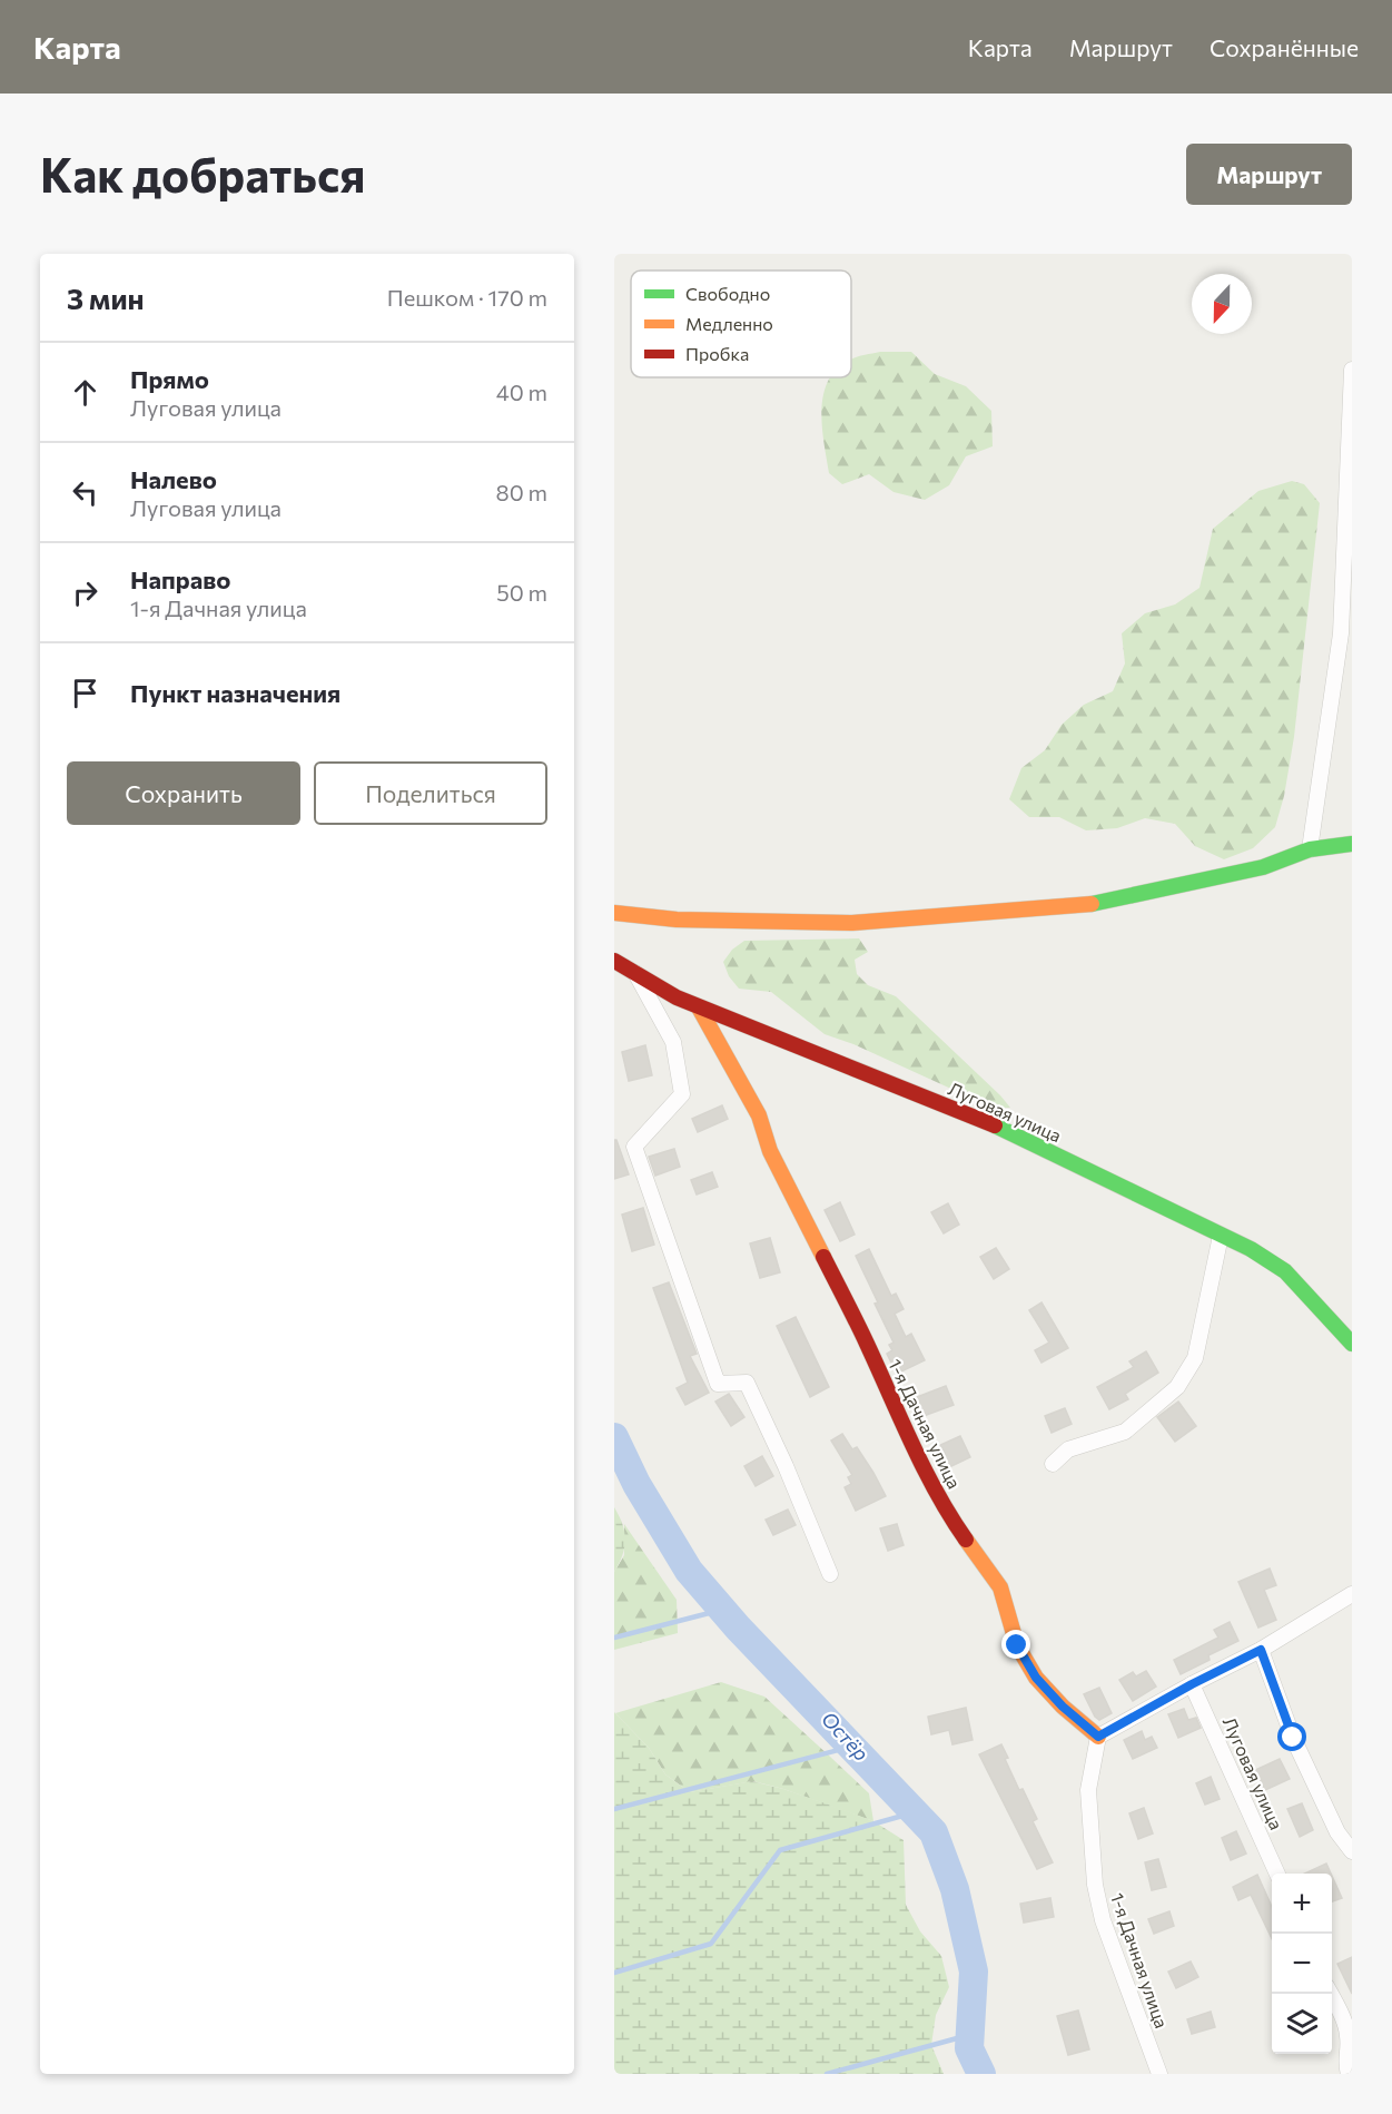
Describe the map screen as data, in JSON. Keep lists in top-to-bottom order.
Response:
{
  "streets": {
    "street": ["Луговая улица", "1-я Дачная улица"]
  },
  "crossings": [
    ["Луговая улица", "1-я Дачная улица"]
  ],
  "water": ["Остёр"],
  "legend": ["Свободно", "Медленно", "Пробка"],
  "north": "bottom",
  "page": {
    "header": "Карта",
    "nav": ["Карта", "Маршрут", "Сохранённые"],
    "buttons": [
      "Маршрут",
      ["Сохранить", "Поделиться"]
    ],
    "title": "Как добраться",
    "heading": ["3 мин", "Пешком · 170 m"],
    "list": [
      ["Прямо", "Луговая улица", "40 m"],
      ["Налево", "Луговая улица", "80 m"],
      ["Направо", "1-я Дачная улица", "50 m"],
      "Пункт назначения"
    ],
    "map_buttons": ["+", "−"]
  }
}
